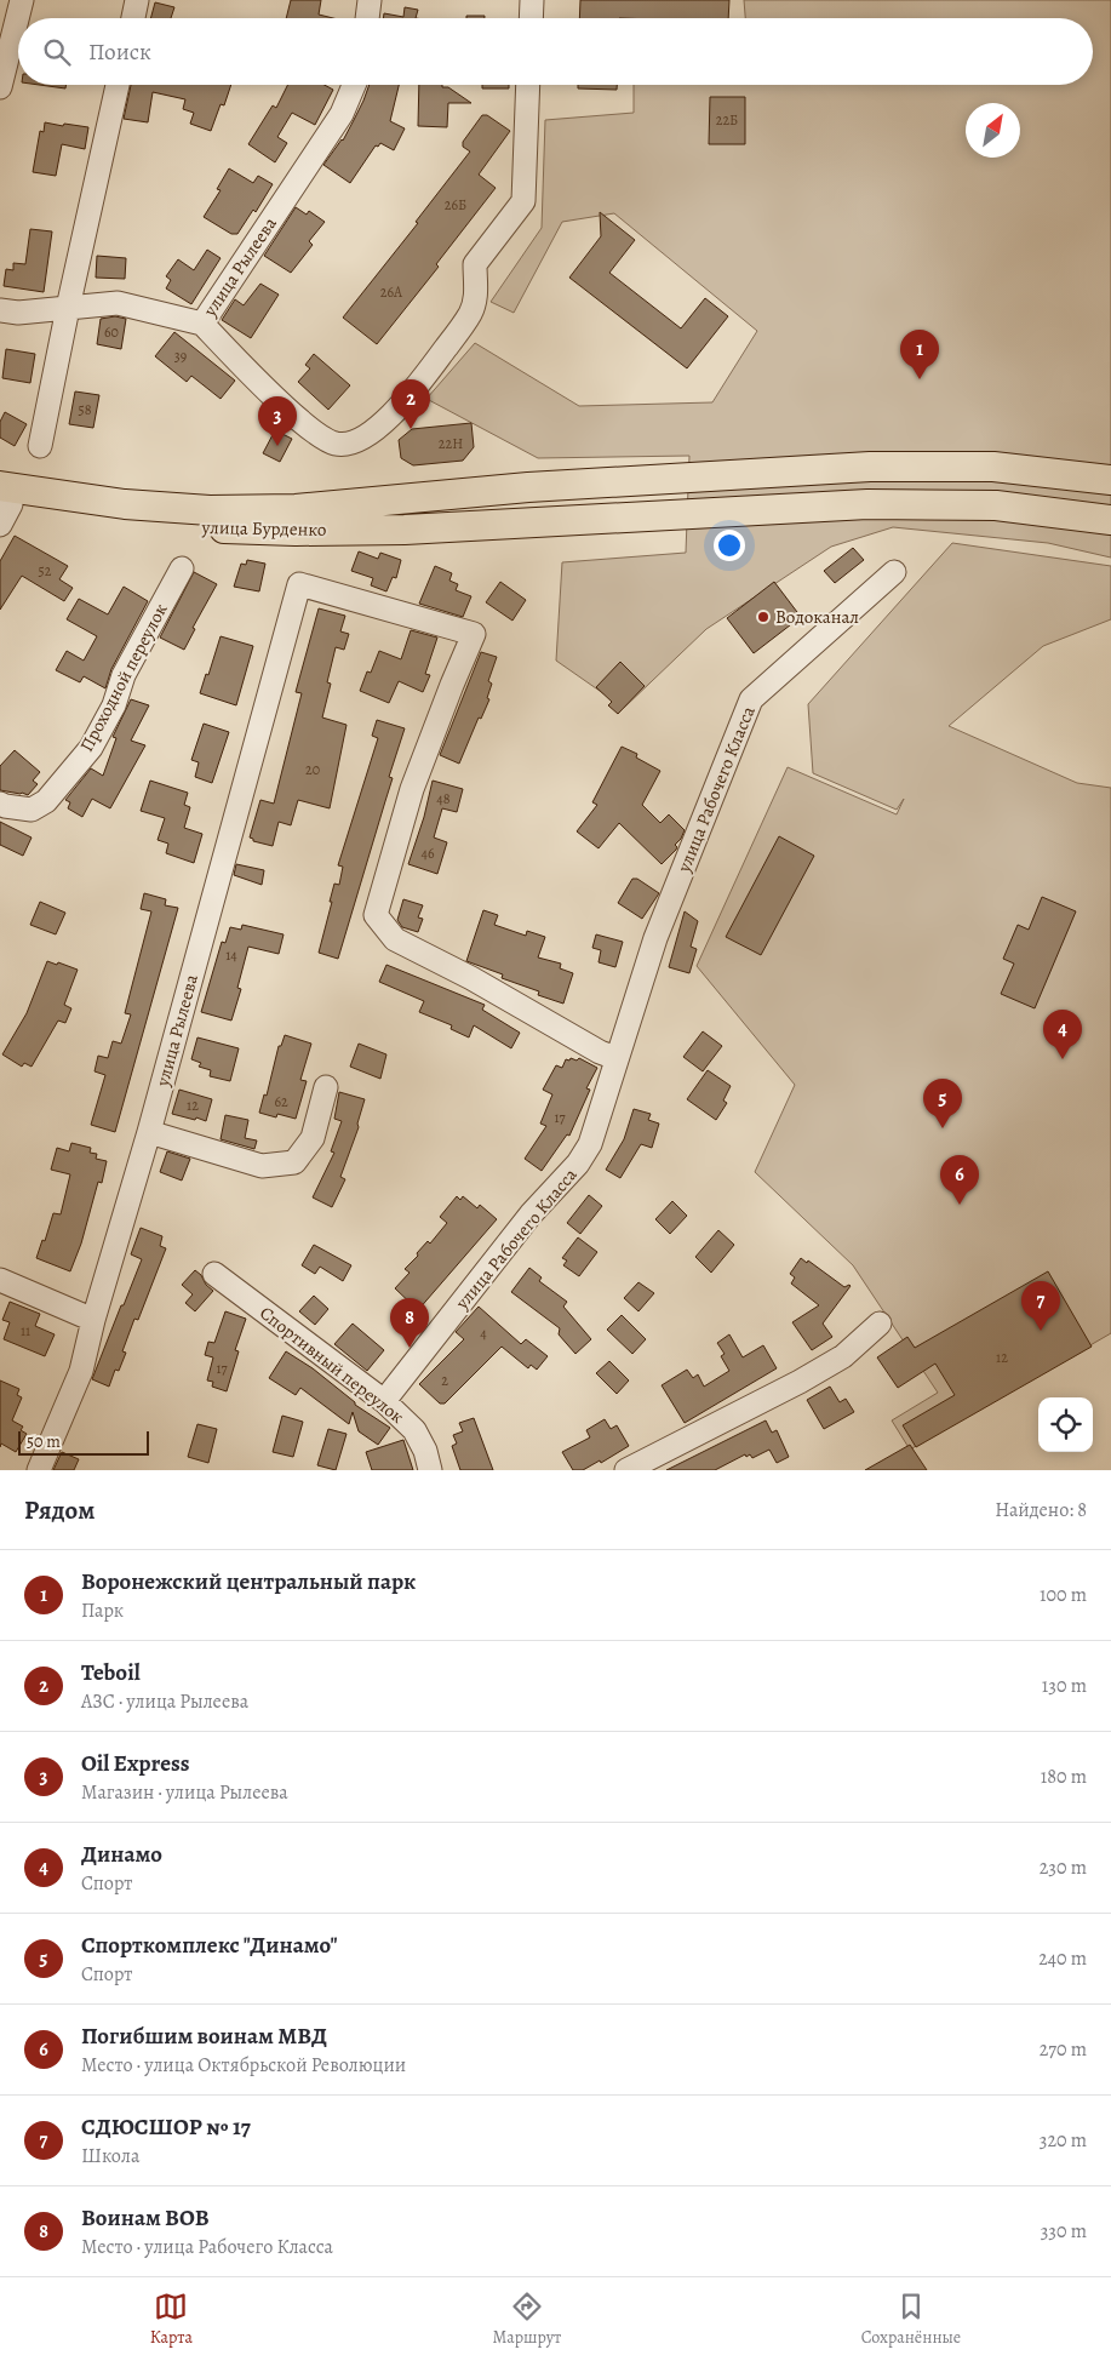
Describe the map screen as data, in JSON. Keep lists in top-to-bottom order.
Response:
{
  "streets": {
    "main road": ["улица Бурденко"],
    "street": [
      "улица Рылеева",
      "Проходной переулок",
      "улица Рабочего Класса",
      "Спортивный переулок"
    ]
  },
  "crossings": [
    ["улица Рылеева", "улица Рабочего Класса"],
    ["улица Рабочего Класса", "Спортивный переулок"]
  ],
  "places": ["Водоканал"],
  "house_numbers": [
    "22Б",
    "26Б",
    "26А",
    "60",
    "39",
    "58",
    "22Н",
    "52",
    "20",
    "48",
    "46",
    "14",
    "62",
    "12",
    "17",
    "11",
    "4",
    "12",
    "17",
    "2"
  ],
  "scale_bar": "50 m",
  "north": "top right",
  "page": {
    "search": "Поиск",
    "pins": [
      "1",
      "2",
      "3",
      "4",
      "5",
      "6",
      "7",
      "8"
    ],
    "scale": "50 m",
    "heading": ["Рядом", "Найдено: 8"],
    "list": [
      {
        "mark": "1",
        "name": "Воронежский центральный парк",
        "note": "Парк",
        "value": "100 m"
      },
      {
        "mark": "2",
        "name": "Teboil",
        "note": "АЗС · улица Рылеева",
        "value": "130 m"
      },
      {
        "mark": "3",
        "name": "Oil Express",
        "note": "Магазин · улица Рылеева",
        "value": "180 m"
      },
      {
        "mark": "4",
        "name": "Динамо",
        "note": "Спорт",
        "value": "230 m"
      },
      {
        "mark": "5",
        "name": "Спорткомплекс \"Динамо\"",
        "note": "Спорт",
        "value": "240 m"
      },
      {
        "mark": "6",
        "name": "Погибшим воинам МВД",
        "note": "Место · улица Октябрьской Революции",
        "value": "270 m"
      },
      {
        "mark": "7",
        "name": "СДЮСШОР № 17",
        "note": "Школа",
        "value": "320 m"
      },
      {
        "mark": "8",
        "name": "Воинам ВОВ",
        "note": "Место · улица Рабочего Класса",
        "value": "330 m"
      }
    ],
    "nav": ["Карта", "Маршрут", "Сохранённые"]
  }
}
